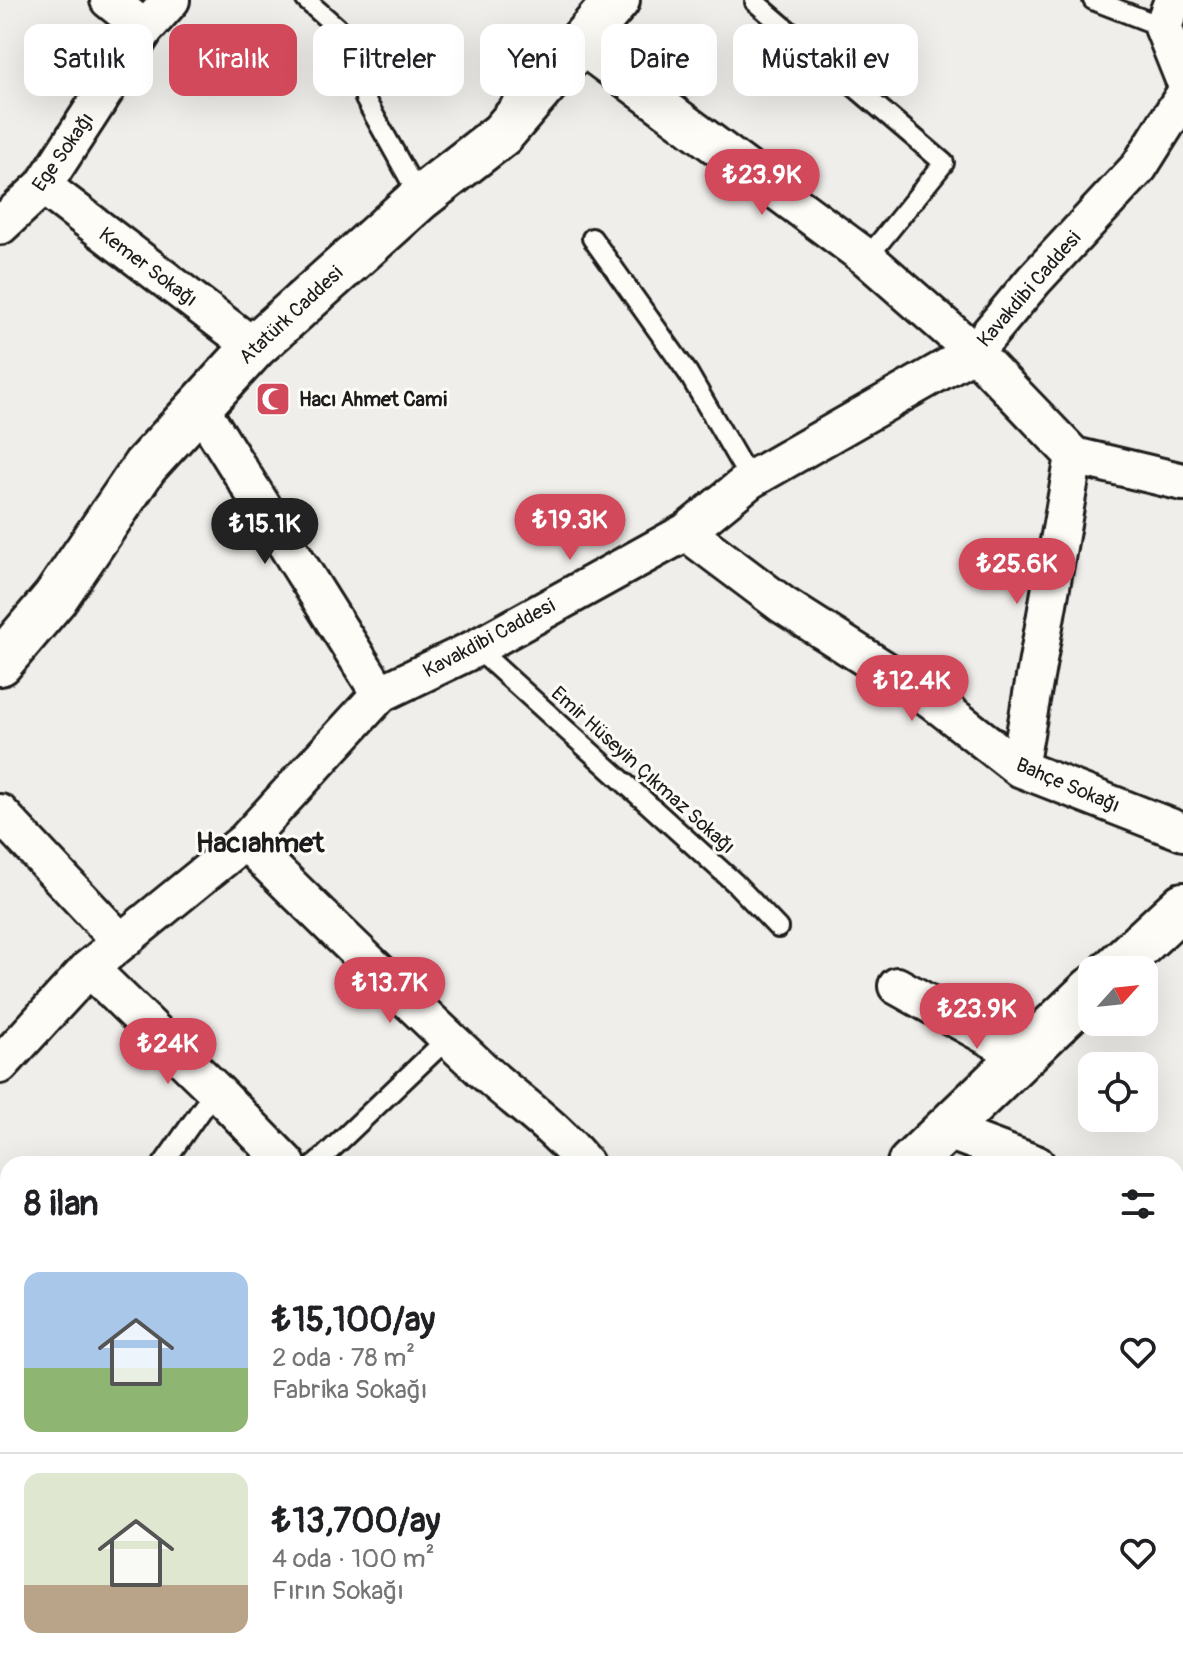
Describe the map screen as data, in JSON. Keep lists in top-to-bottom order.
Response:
{
  "streets": {
    "street": [
      "Ege Sokağı",
      "Kemer Sokağı",
      "Kavakdibi Caddesi",
      "Atatürk Caddesi",
      "Bahçe Sokağı"
    ],
    "lane": ["Emir Hüseyin Çıkmaz Sokağı"]
  },
  "crossings": [
    ["Ege Sokağı", "Kemer Sokağı"],
    ["Kemer Sokağı", "Atatürk Caddesi"],
    ["Kavakdibi Caddesi", "Emir Hüseyin Çıkmaz Sokağı"],
    ["Kavakdibi Caddesi", "Bahçe Sokağı"]
  ],
  "districts": ["Hacıahmet"],
  "places": {
    "mosque": ["Hacı Ahmet Cami"]
  },
  "north": "top right",
  "page": {
    "chip": [
      "Satılık",
      "Kiralık",
      "Filtreler",
      "Yeni",
      "Daire",
      "Müstakil ev"
    ],
    "price": [
      "₺23.9K",
      "₺19.3K",
      "₺15.1K",
      "₺25.6K",
      "₺12.4K",
      "₺13.7K",
      "₺23.9K",
      "₺24K"
    ],
    "heading": "8 ilan",
    "list": [
      {
        "name": "₺15,100/ay",
        "note": "2 oda · 78 m² · Fabrika Sokağı"
      },
      {
        "name": "₺13,700/ay",
        "note": "4 oda · 100 m² · Fırın Sokağı"
      }
    ]
  }
}
